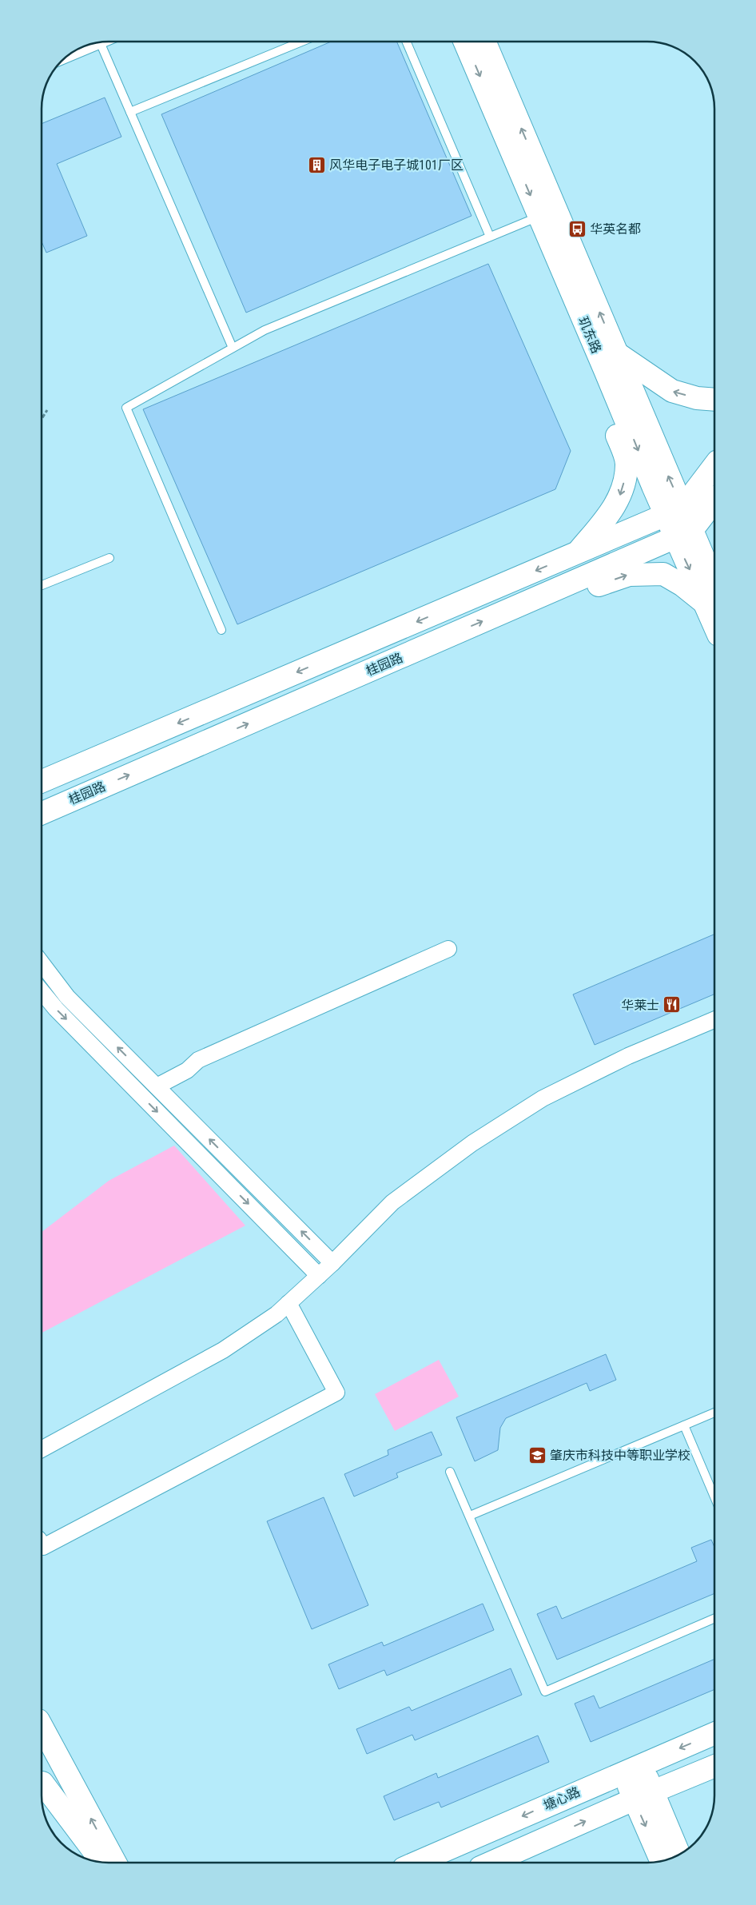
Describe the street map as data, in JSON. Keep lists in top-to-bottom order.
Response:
{
  "streets": {
    "main road": ["玑东路", "桂园路", "塘心路"]
  },
  "crossings": [
    ["玑东路", "桂园路"]
  ],
  "places": {
    "building": ["风华电子电子城101厂区"],
    "bus stop": ["华英名都"],
    "restaurant": ["华莱士"],
    "school or university": ["肇庆市科技中等职业学校"]
  }
}
